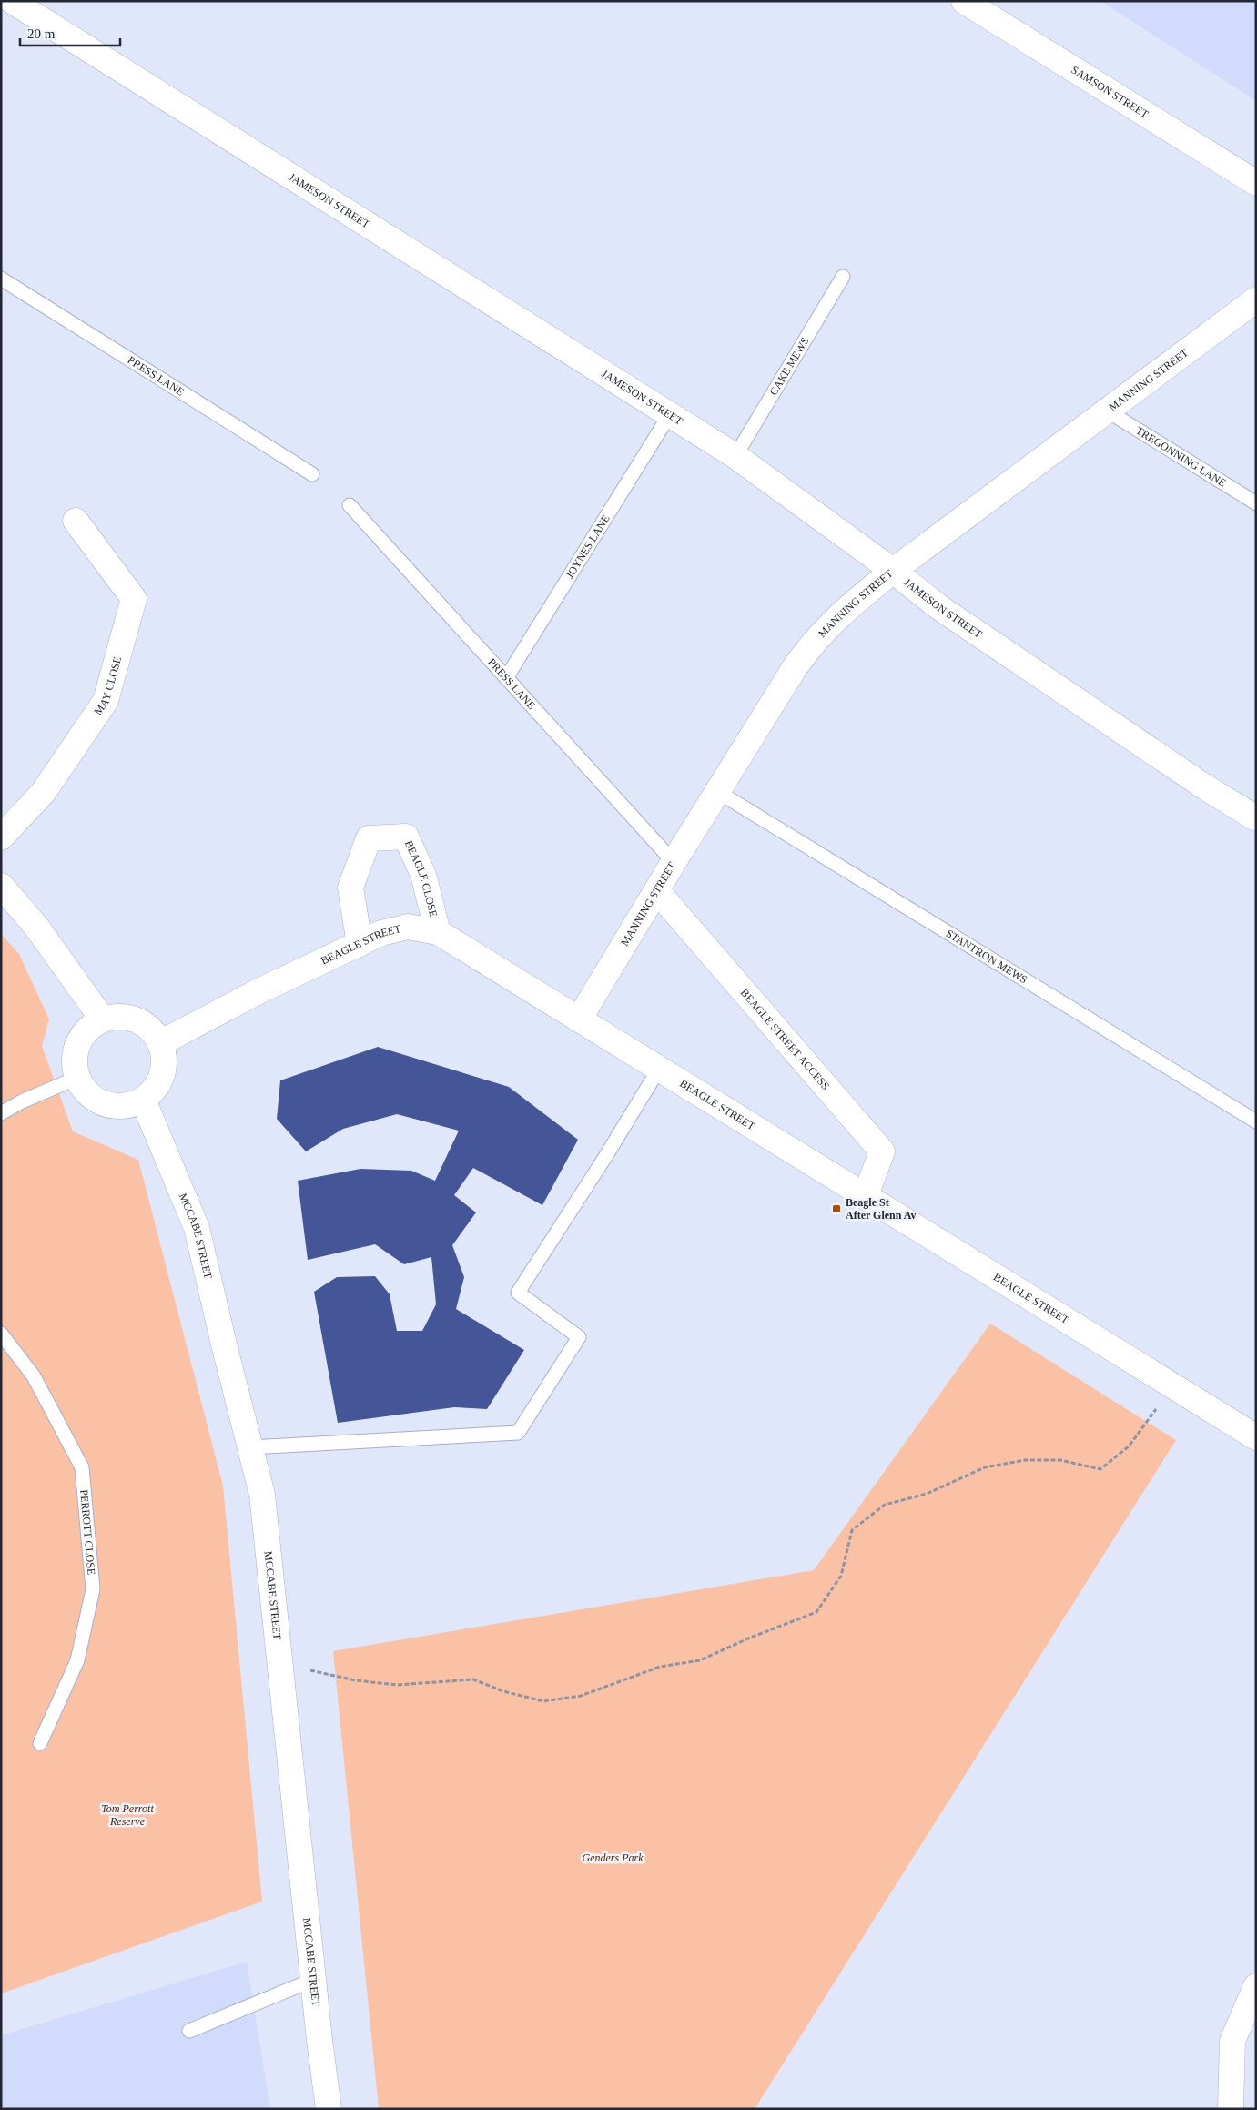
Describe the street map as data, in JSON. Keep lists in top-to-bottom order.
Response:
{
  "streets": {
    "street": [
      "SAMSON STREET",
      "JAMESON STREET",
      "MANNING STREET",
      "MAY CLOSE",
      "BEAGLE CLOSE",
      "BEAGLE STREET",
      "BEAGLE STREET ACCESS",
      "MCCABE STREET"
    ],
    "lane": [
      "CAKE MEWS",
      "PRESS LANE",
      "TREGONNING LANE",
      "JOYNES LANE",
      "STANTRON MEWS",
      "PERROTT CLOSE"
    ]
  },
  "crossings": [
    ["JAMESON STREET", "CAKE MEWS"],
    ["JAMESON STREET", "MANNING STREET"],
    ["JAMESON STREET", "JOYNES LANE"],
    ["PRESS LANE", "MANNING STREET"],
    ["PRESS LANE", "JOYNES LANE"],
    ["MANNING STREET", "TREGONNING LANE"],
    ["MANNING STREET", "BEAGLE STREET"],
    ["MANNING STREET", "STANTRON MEWS"],
    ["MANNING STREET", "BEAGLE STREET ACCESS"],
    ["BEAGLE CLOSE", "BEAGLE STREET"],
    ["BEAGLE STREET", "BEAGLE STREET ACCESS"],
    ["BEAGLE STREET", "MCCABE STREET"]
  ],
  "parks": ["Tom Perrott Reserve", "Genders Park"],
  "places": {
    "transit": ["Beagle St After Glenn Av"]
  },
  "scale_bar": "20 m"
}
